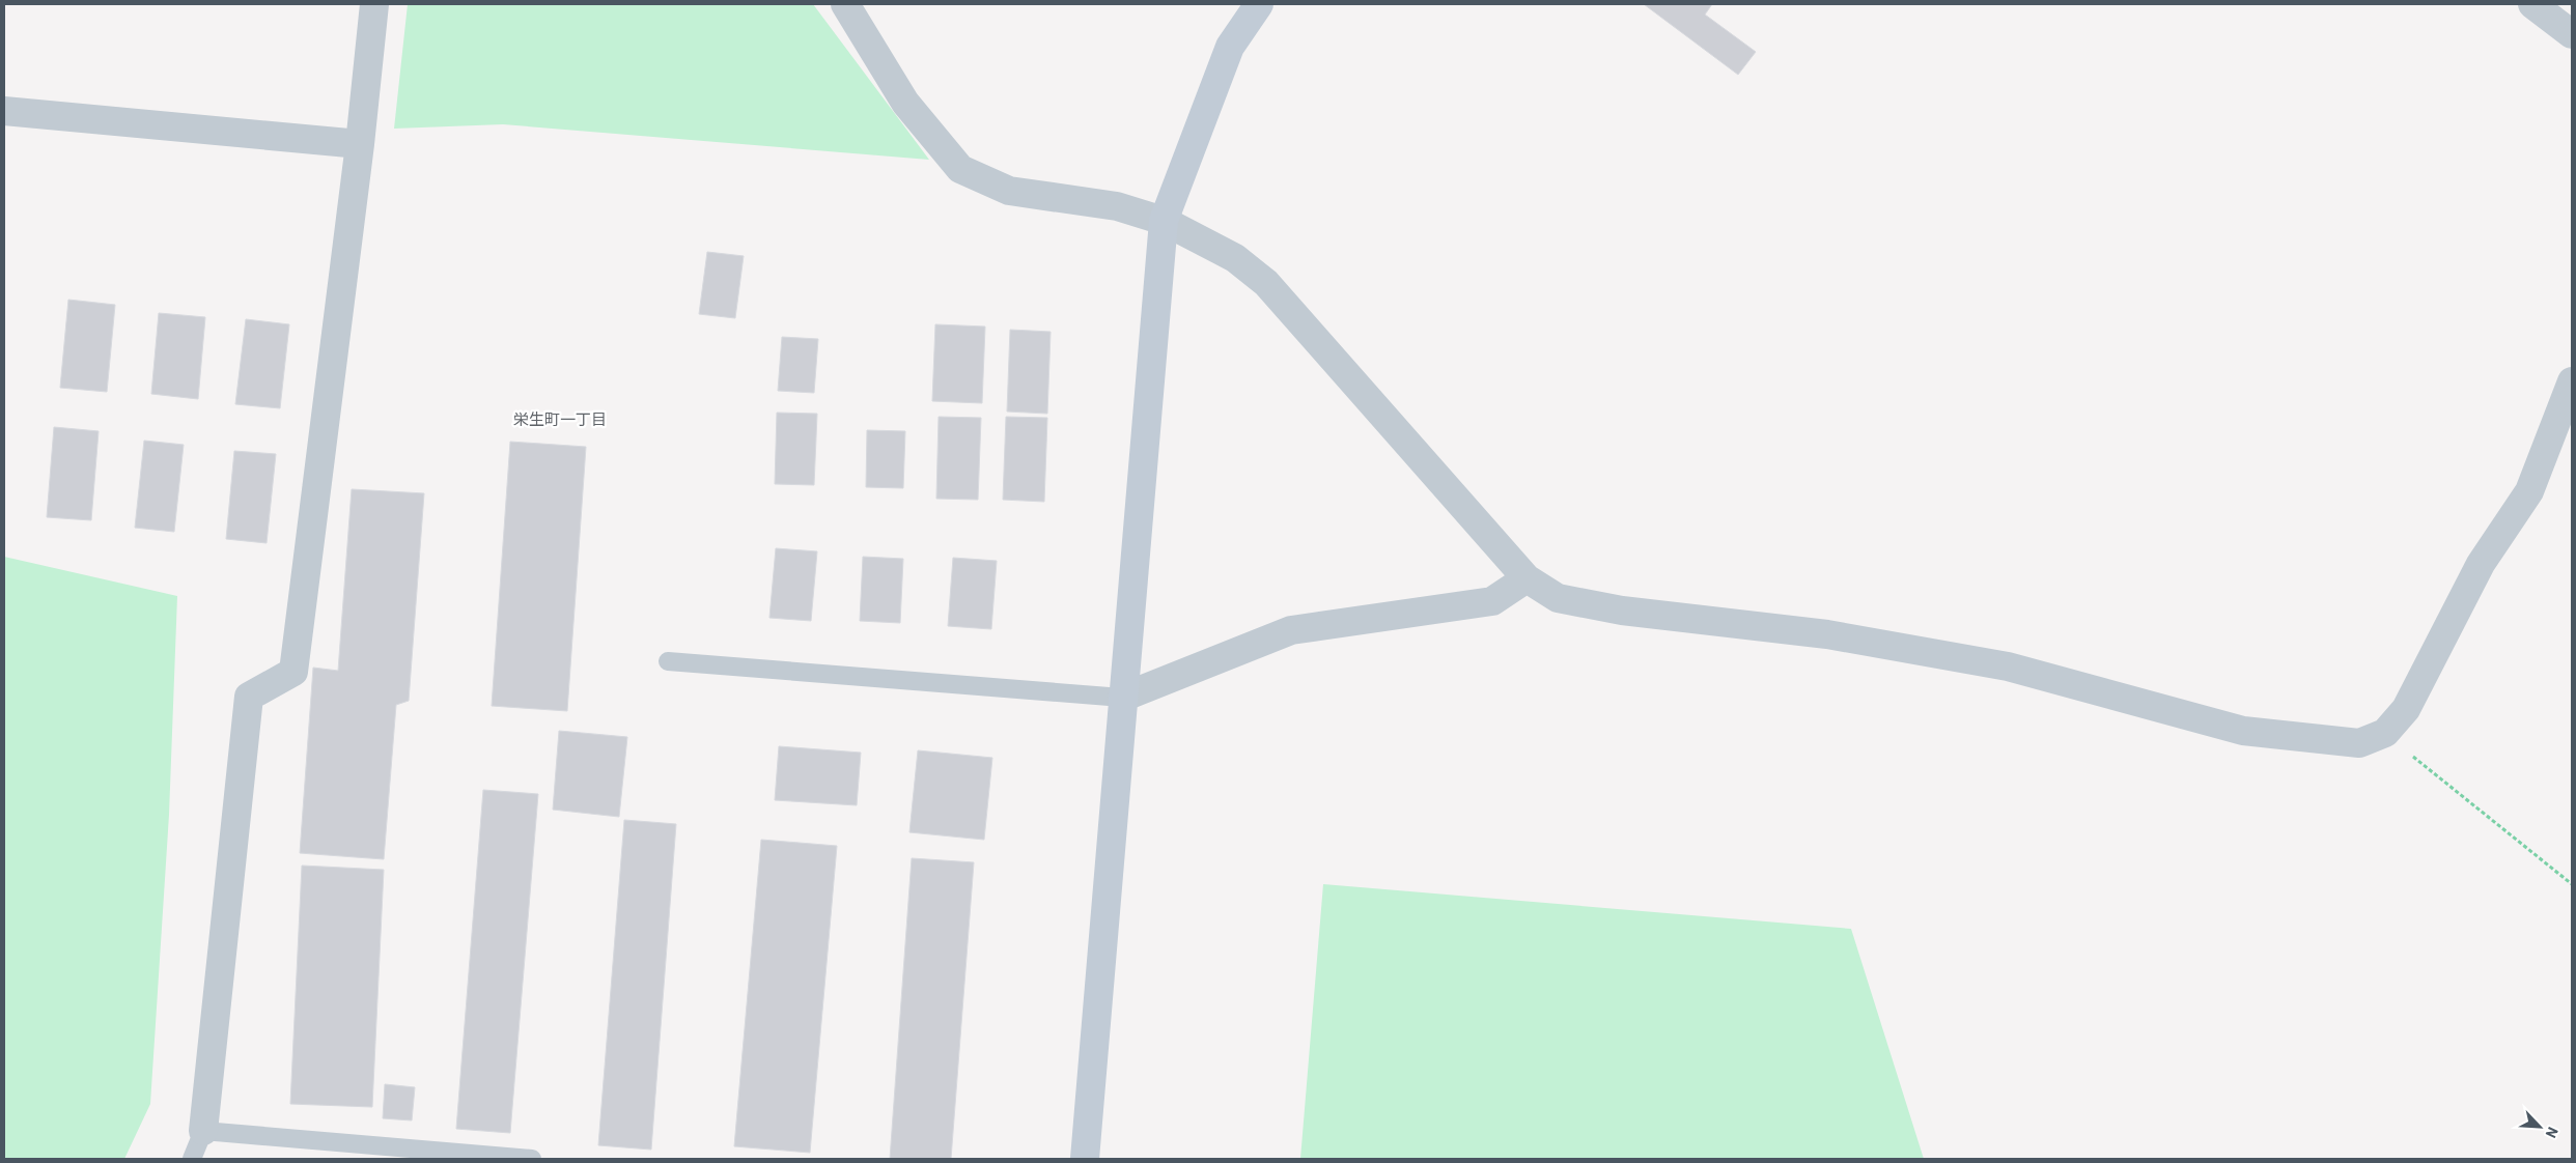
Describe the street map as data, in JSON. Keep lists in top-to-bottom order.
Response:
{
  "districts": ["栄生町一丁目"],
  "north": "bottom right"
}
